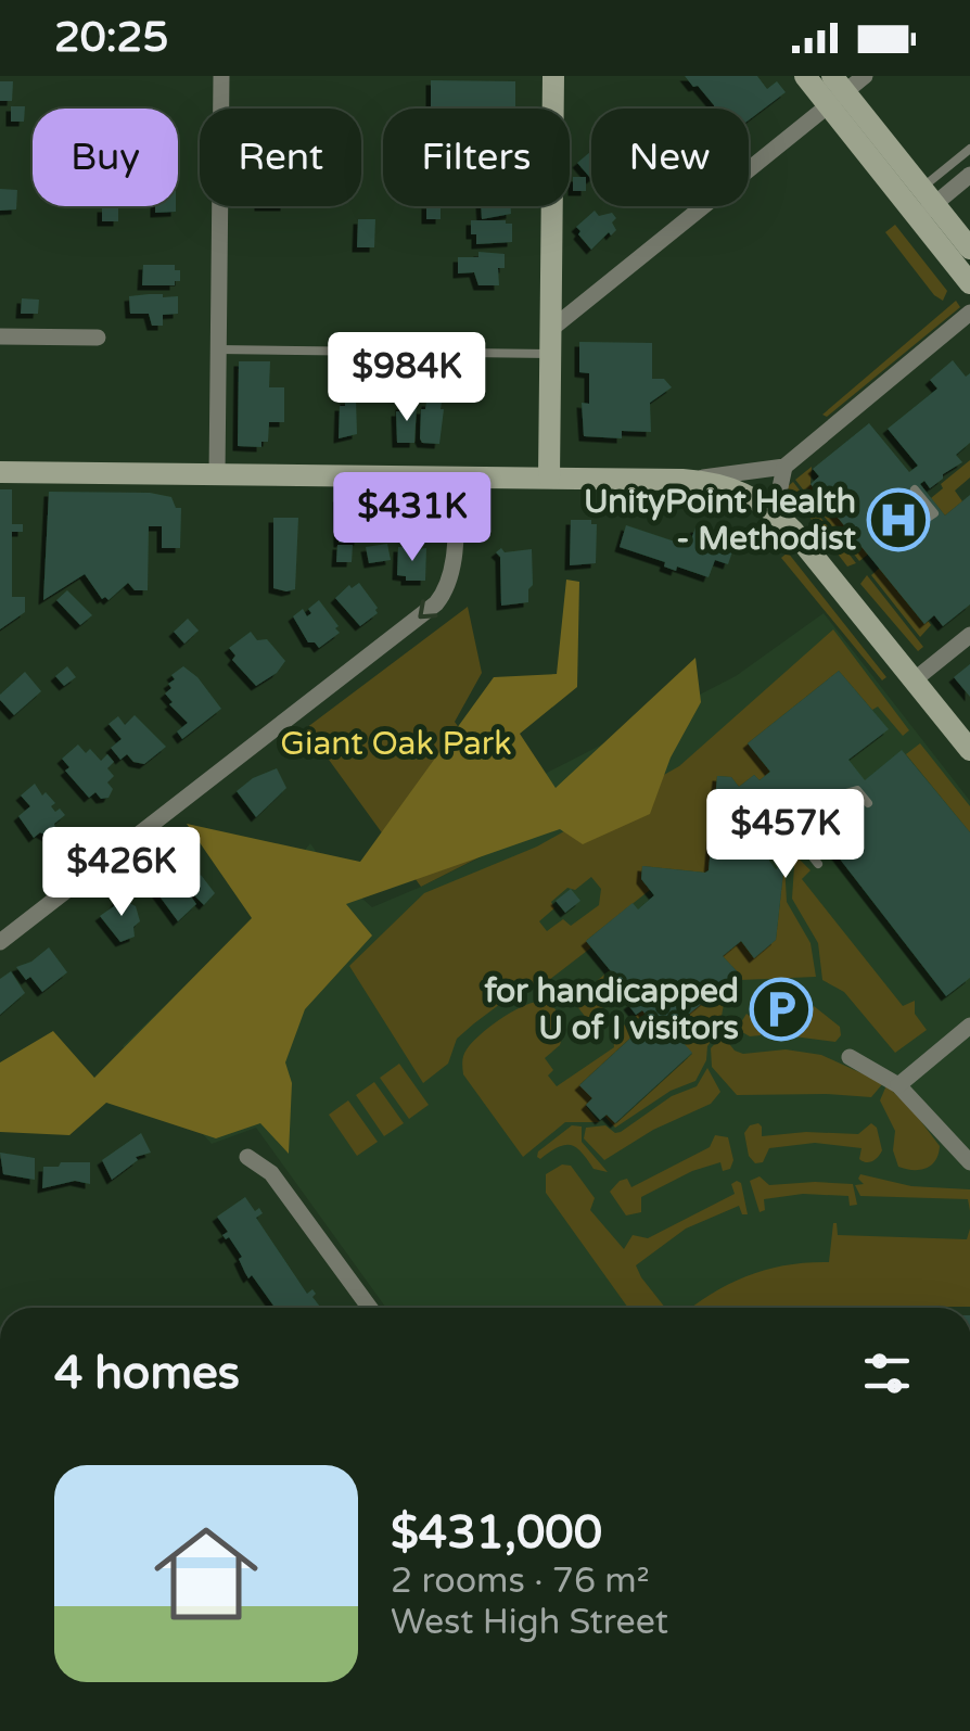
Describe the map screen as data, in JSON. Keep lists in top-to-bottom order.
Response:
{
  "parks": ["Giant Oak Park"],
  "places": {
    "hospital": ["UnityPoint Health - Methodist"],
    "parking": ["for handicapped U of I visitors"]
  },
  "page": {
    "status": "20:25",
    "chip": [
      "Buy",
      "Rent",
      "Filters",
      "New"
    ],
    "price": [
      "$984K",
      "$431K",
      "$457K",
      "$426K"
    ],
    "heading": "4 homes",
    "list": [
      {
        "name": "$431,000",
        "note": "2 rooms · 76 m² · West High Street"
      }
    ]
  }
}
